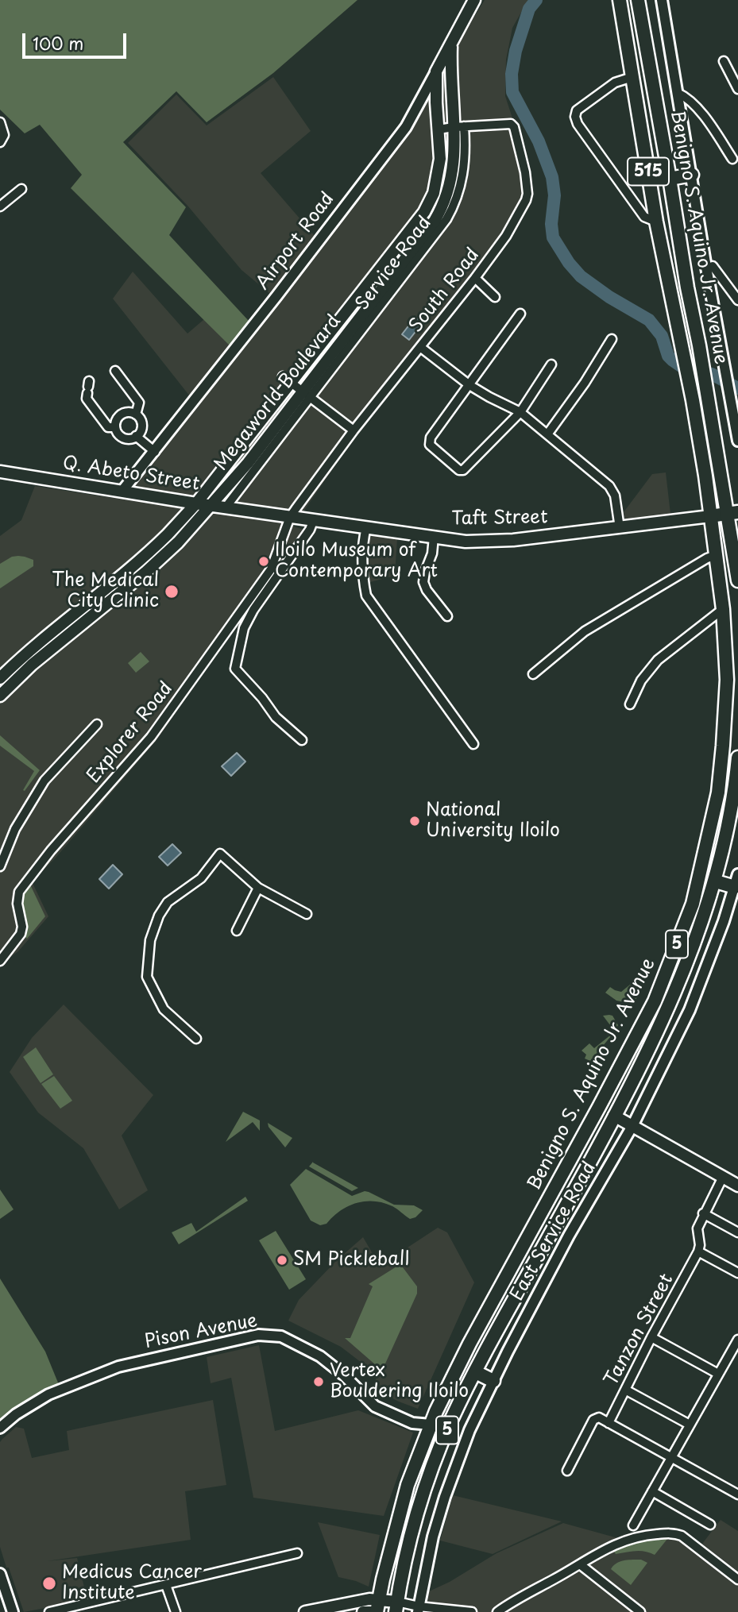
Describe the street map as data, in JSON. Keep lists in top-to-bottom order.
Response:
{
  "streets": {
    "main road": [
      "515",
      "Benigno S. Aquino Jr. Avenue",
      "Airport Road",
      "Megaworld Boulevard",
      "Q. Abeto Street",
      "Taft Street",
      "5"
    ],
    "street": [
      "Service Road",
      "South Road",
      "Explorer Road",
      "East Service Road",
      "Tanzon Street",
      "Pison Avenue"
    ]
  },
  "crossings": [
    ["Benigno S. Aquino Jr. Avenue", "Taft Street"],
    ["Benigno S. Aquino Jr. Avenue", "Pison Avenue"],
    ["Airport Road", "Megaworld Boulevard"],
    ["Airport Road", "Q. Abeto Street"],
    ["Service Road", "South Road"],
    ["Service Road", "Megaworld Boulevard"],
    ["Service Road", "Q. Abeto Street"],
    ["South Road", "Megaworld Boulevard"],
    ["South Road", "Q. Abeto Street"],
    ["South Road", "Taft Street"],
    ["South Road", "Explorer Road"],
    ["Megaworld Boulevard", "Q. Abeto Street"],
    ["Q. Abeto Street", "Taft Street"],
    ["Q. Abeto Street", "Explorer Road"],
    ["Taft Street", "Explorer Road"]
  ],
  "places": [
    "Iloilo Museum of Contemporary Art",
    "The Medical City Clinic",
    "National University Iloilo",
    "SM Pickleball",
    "Vertex Bouldering Iloilo",
    "Medicus Cancer Institute"
  ],
  "scale_bar": "100 m"
}
